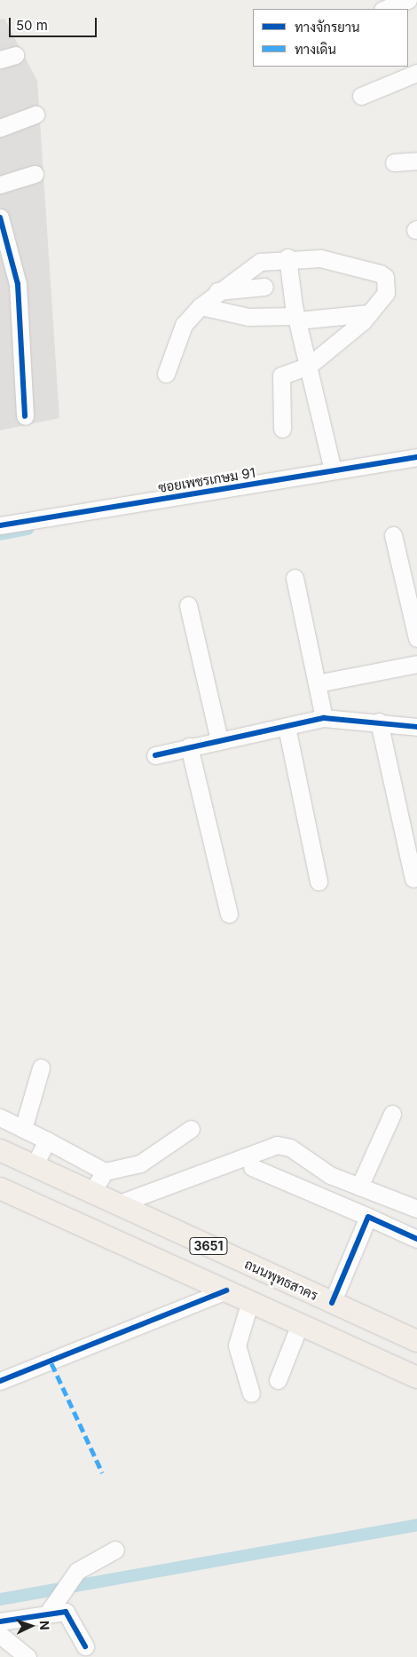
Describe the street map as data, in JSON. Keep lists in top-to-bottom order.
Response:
{
  "streets": {
    "main road": ["3651", "ถนนพุทธสาคร"],
    "street": ["ซอยเพชรเกษม 91"]
  },
  "legend": ["ทางจักรยาน", "ทางเดิน"],
  "scale_bar": "50 m",
  "north": "right"
}
